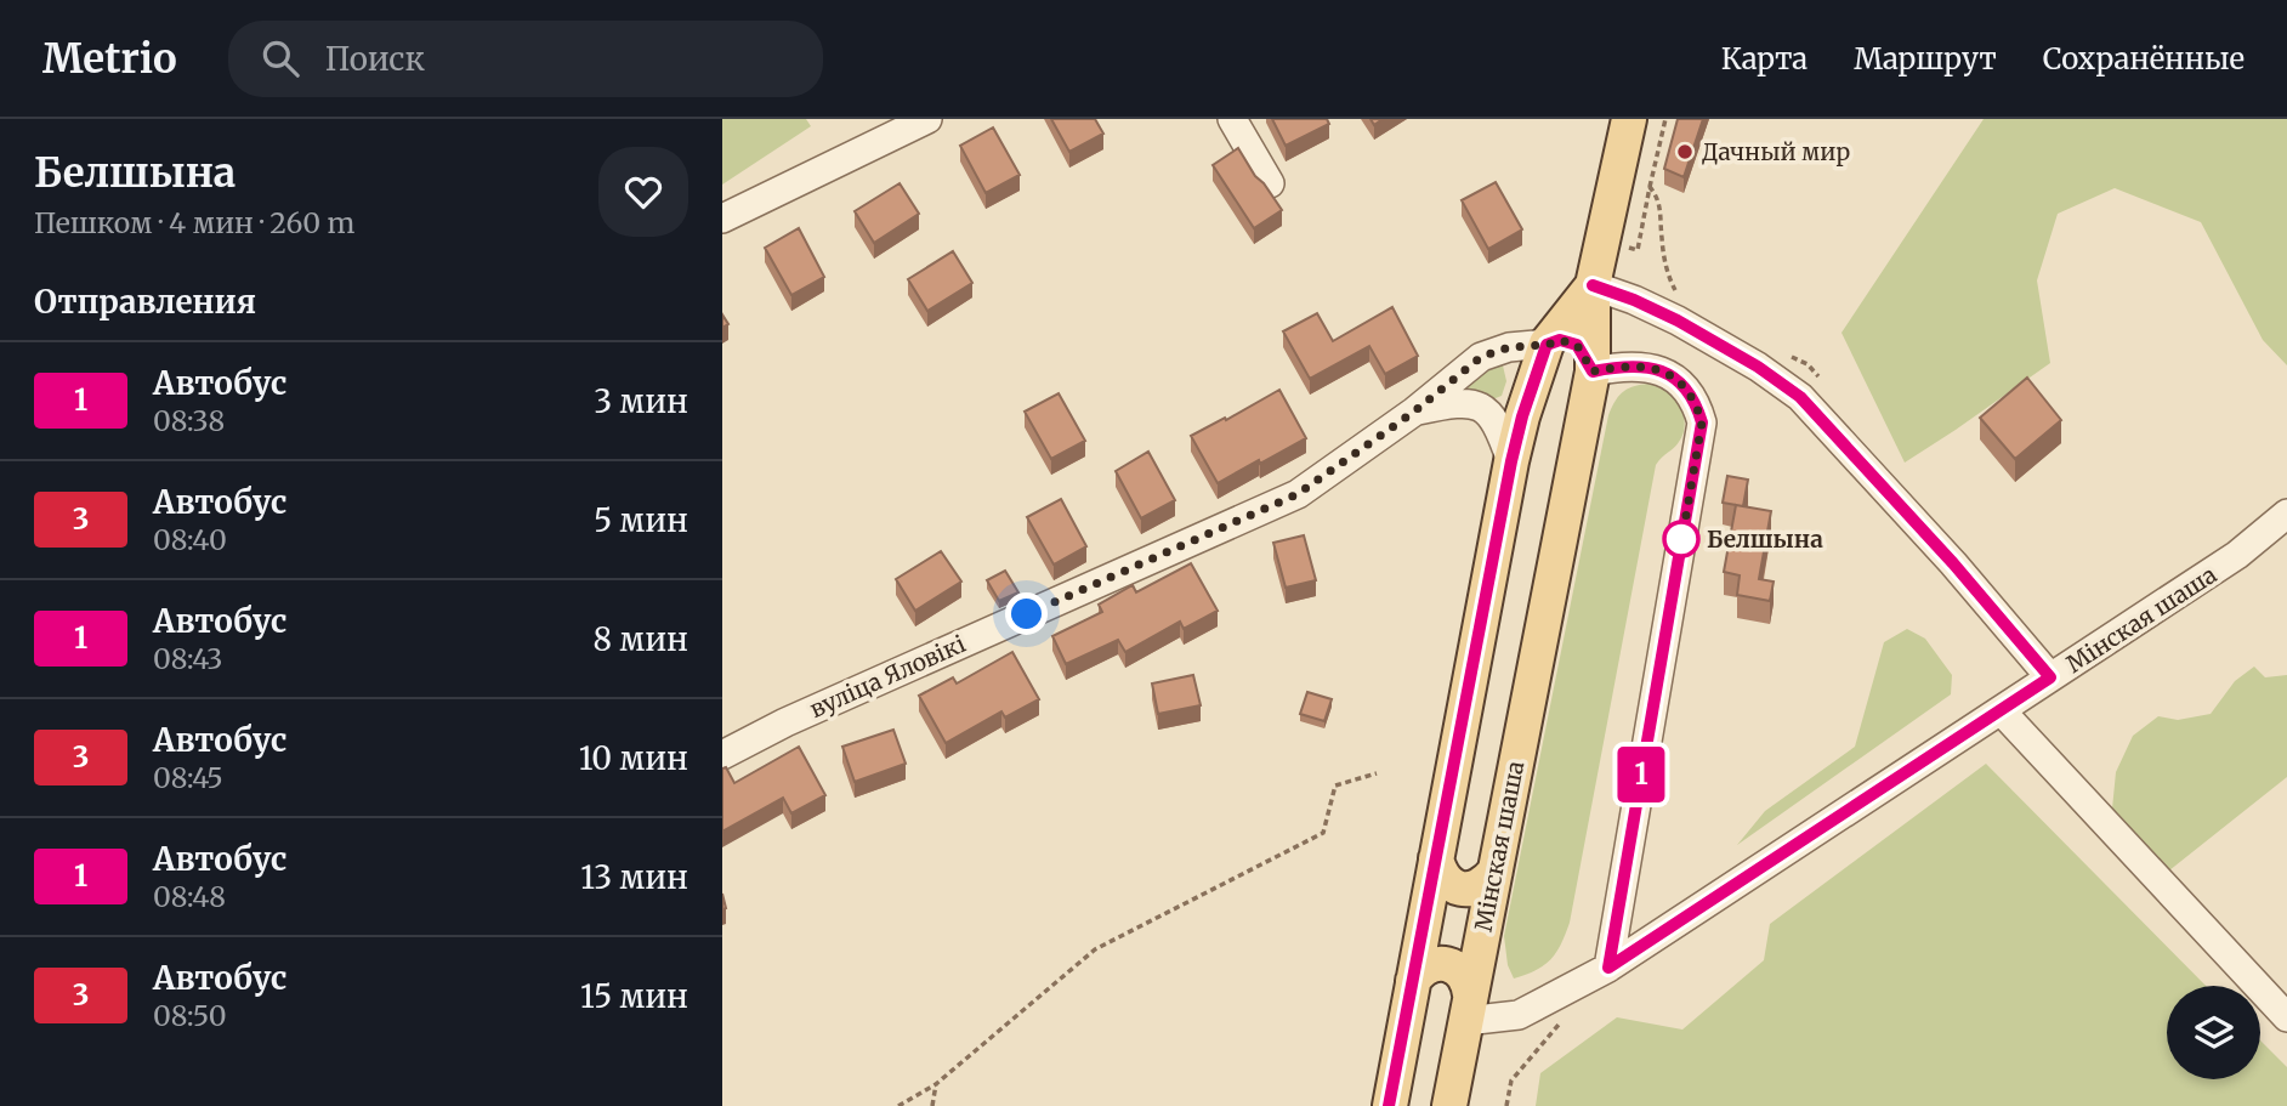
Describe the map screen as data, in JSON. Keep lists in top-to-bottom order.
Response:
{
  "streets": {
    "main road": ["Мінская шаша"],
    "street": ["вуліца Яловікі"]
  },
  "places": ["Дачный мир", "Белшына"],
  "lines": ["bus line 1"],
  "page": {
    "header": "Metrio",
    "search": "Поиск",
    "nav": ["Карта", "Маршрут", "Сохранённые"],
    "heading": [
      ["Белшына", "Пешком · 4 мин · 260 m"],
      "Отправления"
    ],
    "on_map": "1",
    "list": [
      {
        "mark": "1",
        "name": "Автобус",
        "note": "08:38",
        "value": "3 мин"
      },
      {
        "mark": "3",
        "name": "Автобус",
        "note": "08:40",
        "value": "5 мин"
      },
      {
        "mark": "1",
        "name": "Автобус",
        "note": "08:43",
        "value": "8 мин"
      },
      {
        "mark": "3",
        "name": "Автобус",
        "note": "08:45",
        "value": "10 мин"
      },
      {
        "mark": "1",
        "name": "Автобус",
        "note": "08:48",
        "value": "13 мин"
      },
      {
        "mark": "3",
        "name": "Автобус",
        "note": "08:50",
        "value": "15 мин"
      }
    ]
  }
}
